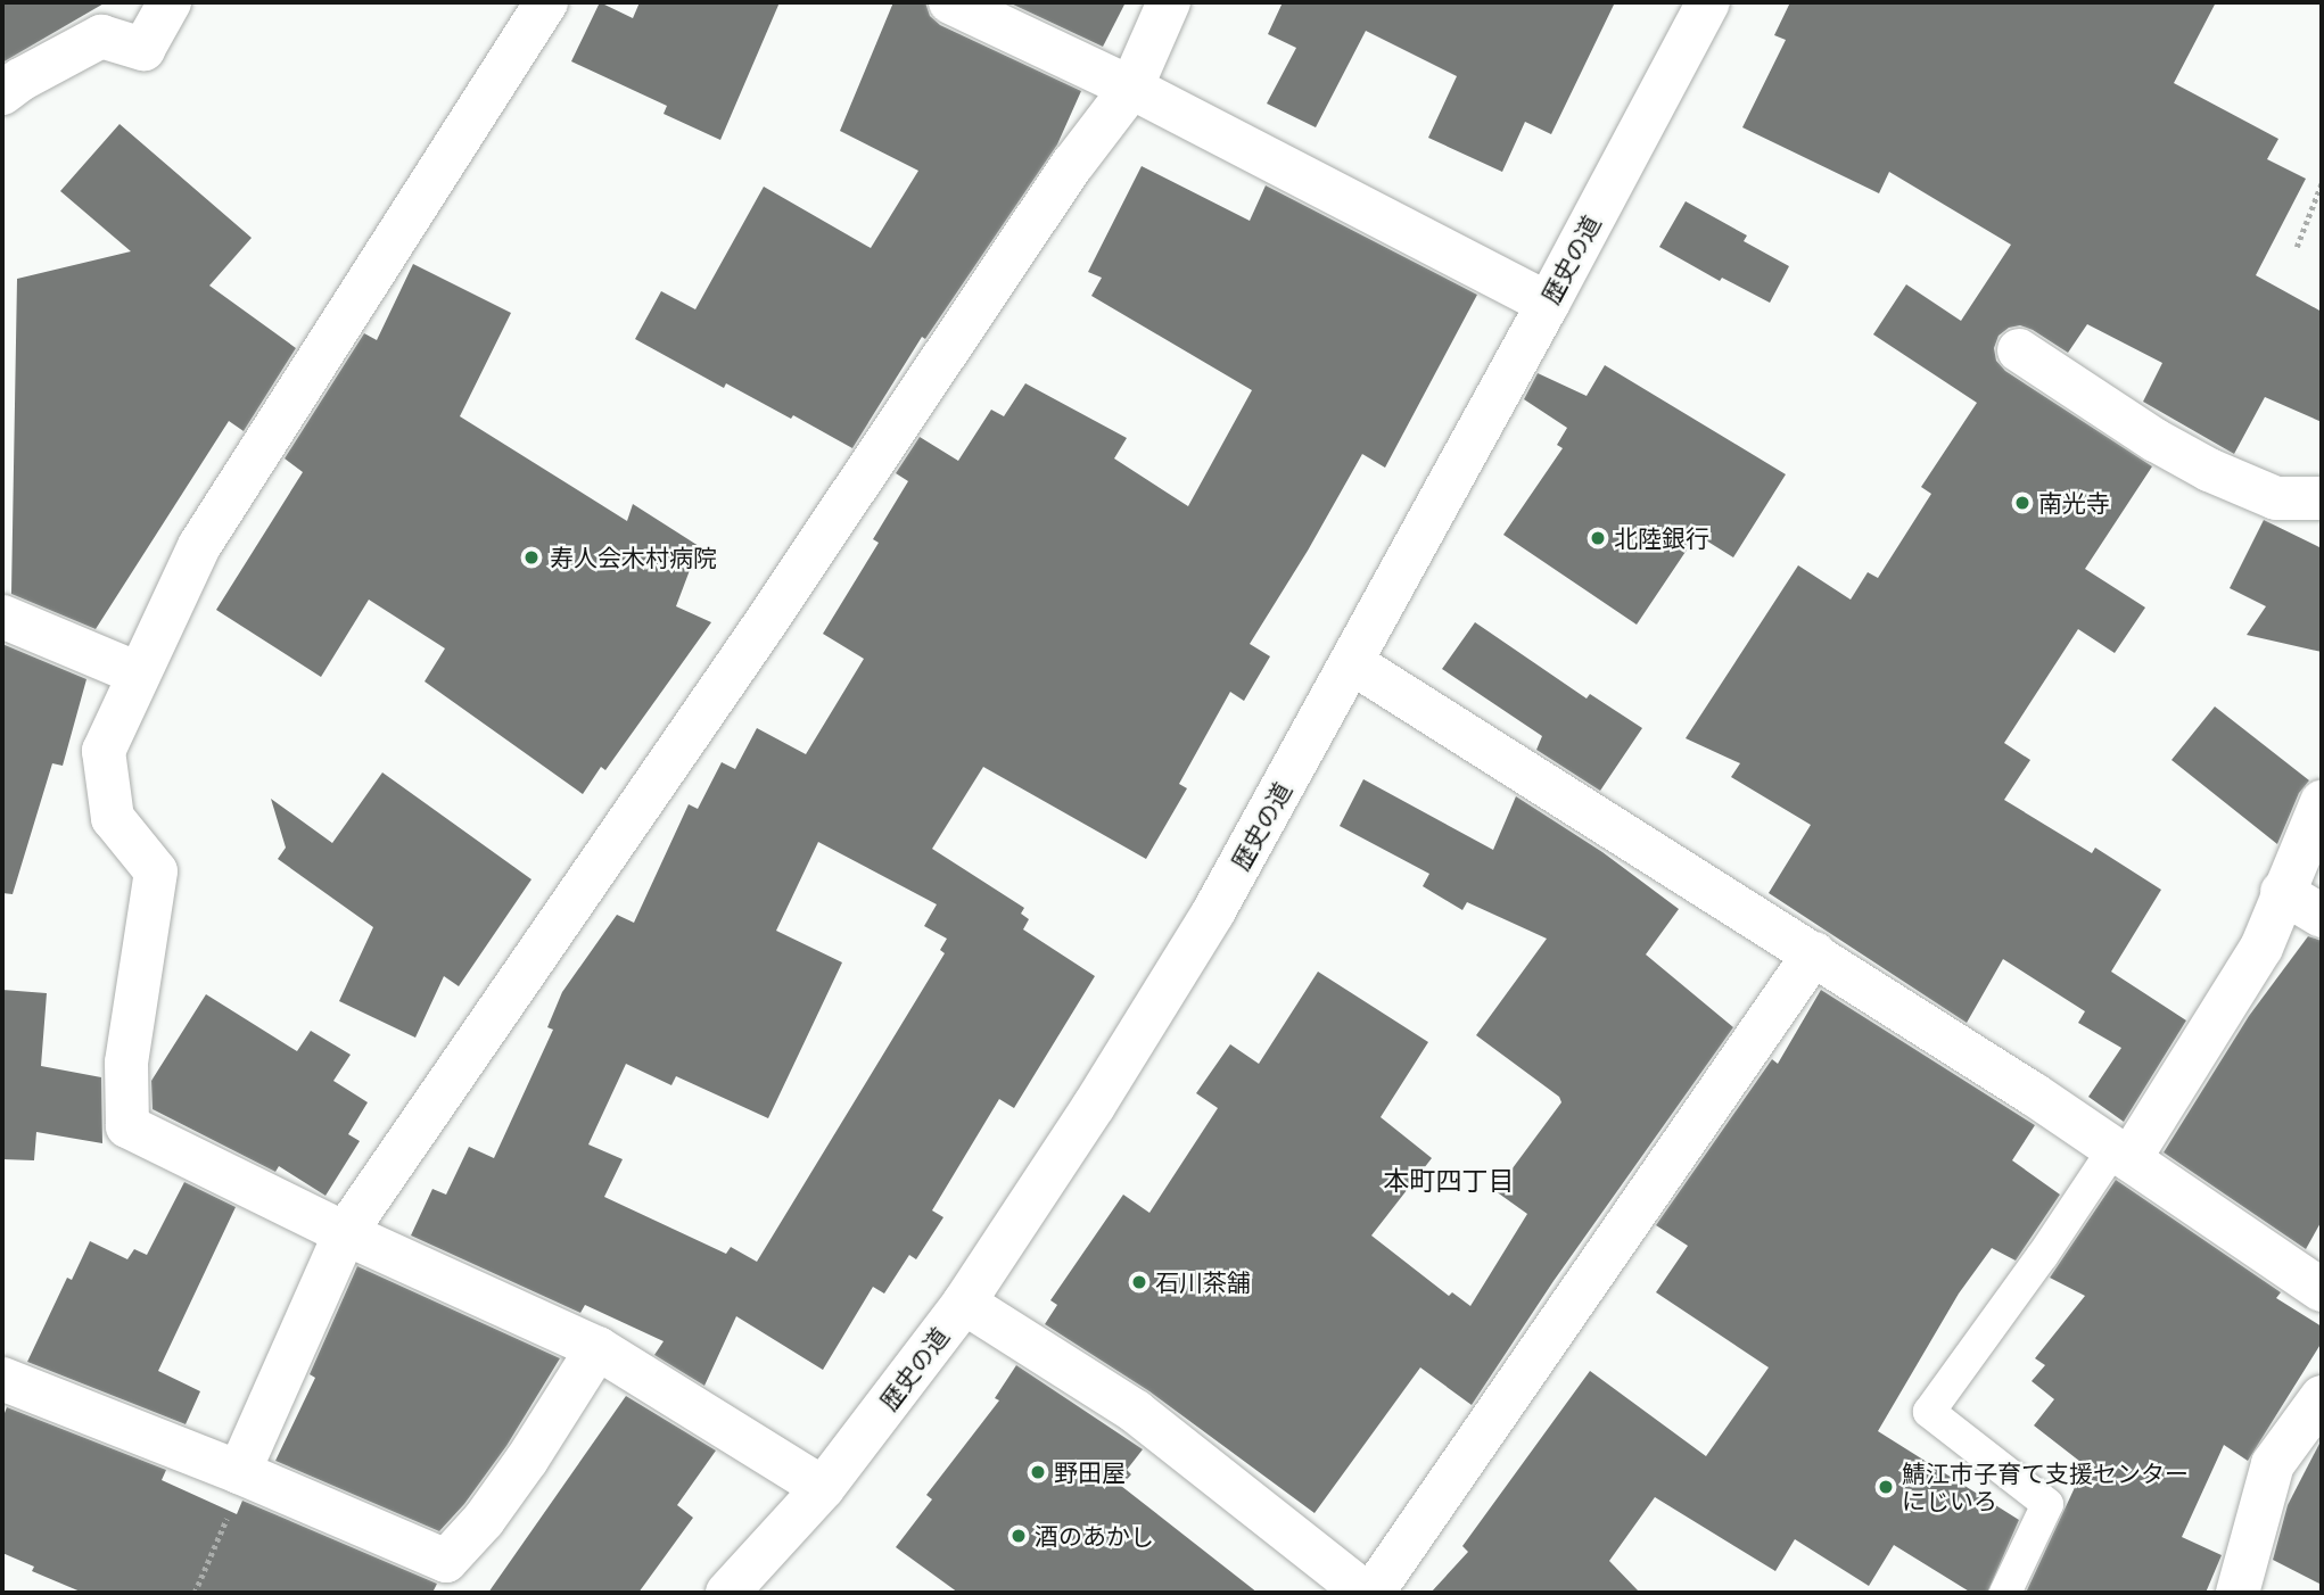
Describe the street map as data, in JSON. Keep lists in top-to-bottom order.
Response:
{
  "streets": {
    "street": ["歴史の道"]
  },
  "districts": ["本町四丁目"],
  "places": [
    "南光寺",
    "北陸銀行",
    "寿人会木村病院",
    "石川茶舗",
    "野田屋",
    "鯖江市子育て支援センター にじいろ",
    "酒のあかし"
  ]
}
